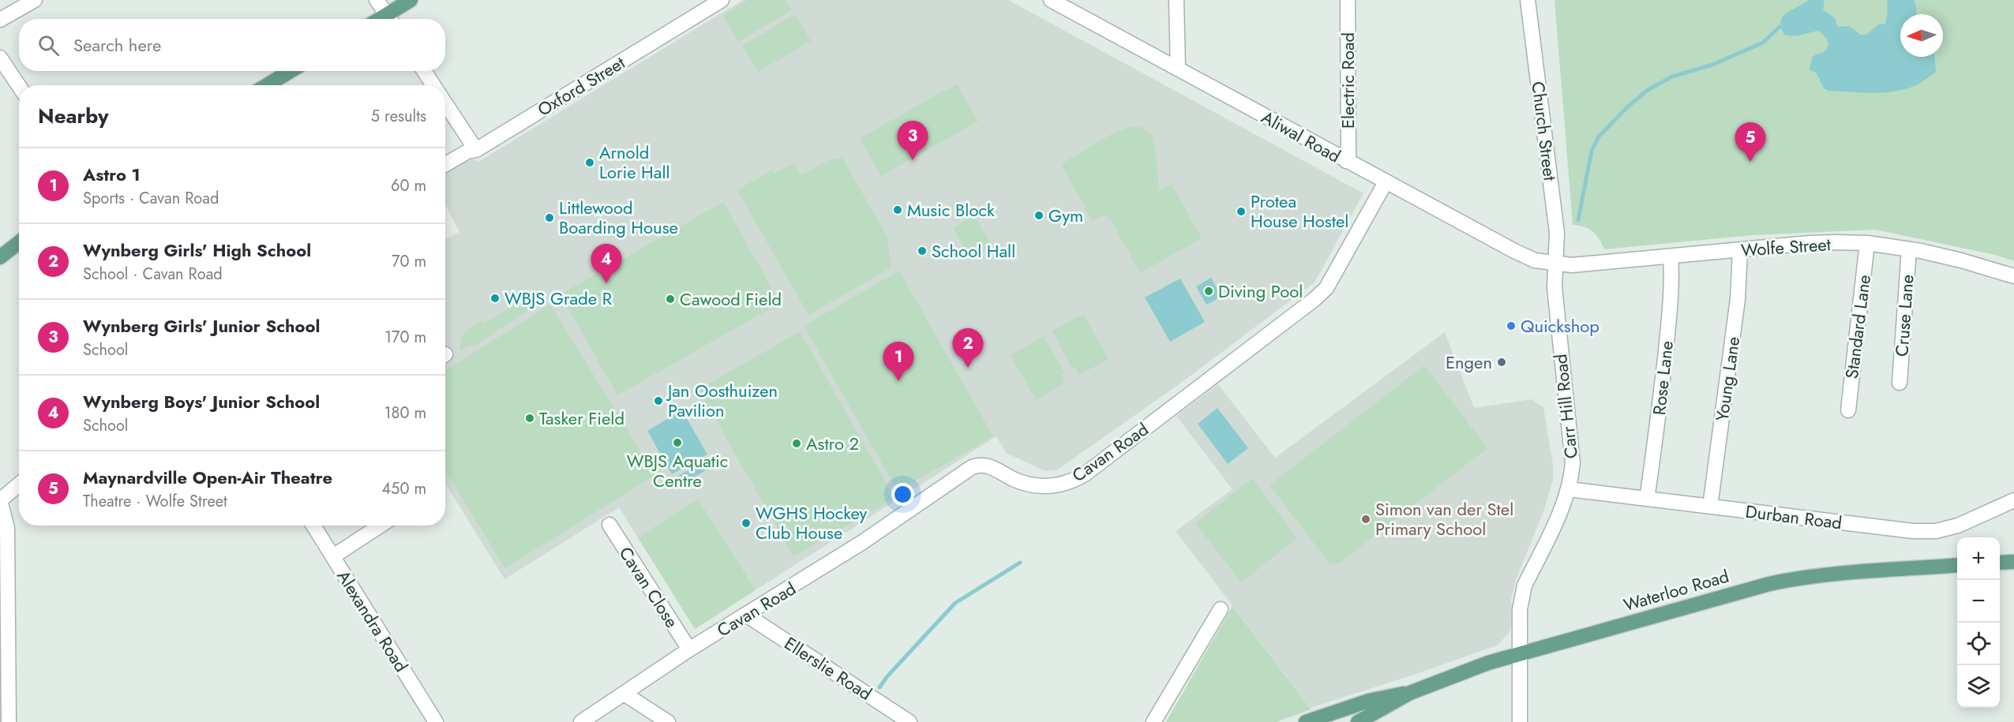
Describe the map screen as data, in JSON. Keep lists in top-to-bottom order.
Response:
{
  "streets": {
    "main road": ["Waterloo Road"],
    "street": [
      "Electric Road",
      "Oxford Street",
      "Church Street",
      "Aliwal Road",
      "Wolfe Street",
      "Cruse Lane",
      "Standard Lane",
      "Rose Lane",
      "Young Lane",
      "Carr Hill Road",
      "Cavan Road",
      "Durban Road",
      "Cavan Close",
      "Alexandra Road",
      "Ellerslie Road"
    ]
  },
  "crossings": [
    ["Electric Road", "Aliwal Road"],
    ["Church Street", "Aliwal Road"],
    ["Church Street", "Wolfe Street"],
    ["Church Street", "Carr Hill Road"],
    ["Aliwal Road", "Wolfe Street"],
    ["Aliwal Road", "Carr Hill Road"],
    ["Aliwal Road", "Cavan Road"],
    ["Wolfe Street", "Cruse Lane"],
    ["Wolfe Street", "Standard Lane"],
    ["Wolfe Street", "Rose Lane"],
    ["Wolfe Street", "Young Lane"],
    ["Wolfe Street", "Carr Hill Road"],
    ["Rose Lane", "Durban Road"],
    ["Young Lane", "Durban Road"],
    ["Carr Hill Road", "Durban Road"],
    ["Carr Hill Road", "Waterloo Road"],
    ["Cavan Road", "Cavan Close"],
    ["Cavan Road", "Ellerslie Road"]
  ],
  "places": [
    "Arnold Lorie Hall",
    "Music Block",
    "Protea House Hostel",
    "Gym",
    "Littlewood Boarding House",
    "School Hall",
    "Diving Pool",
    "WBJS Grade R",
    "Cawood Field",
    "Quickshop",
    "Engen",
    "Jan Oosthuizen Pavilion",
    "Tasker Field",
    "WBJS Aquatic Centre",
    "Astro 2",
    "Simon van der Stel Primary School",
    "WGHS Hockey Club House"
  ],
  "north": "left",
  "page": {
    "search": "Search here",
    "heading": ["Nearby", "5 results"],
    "pins": [
      "3",
      "5",
      "4",
      "2",
      "1"
    ],
    "list": [
      {
        "mark": "1",
        "name": "Astro 1",
        "note": "Sports · Cavan Road",
        "value": "60 m"
      },
      {
        "mark": "2",
        "name": "Wynberg Girls' High School",
        "note": "School · Cavan Road",
        "value": "70 m"
      },
      {
        "mark": "3",
        "name": "Wynberg Girls' Junior School",
        "note": "School",
        "value": "170 m"
      },
      {
        "mark": "4",
        "name": "Wynberg Boys' Junior School",
        "note": "School",
        "value": "180 m"
      },
      {
        "mark": "5",
        "name": "Maynardville Open-Air Theatre",
        "note": "Theatre · Wolfe Street",
        "value": "450 m"
      }
    ],
    "map_buttons": ["+", "−"]
  }
}
